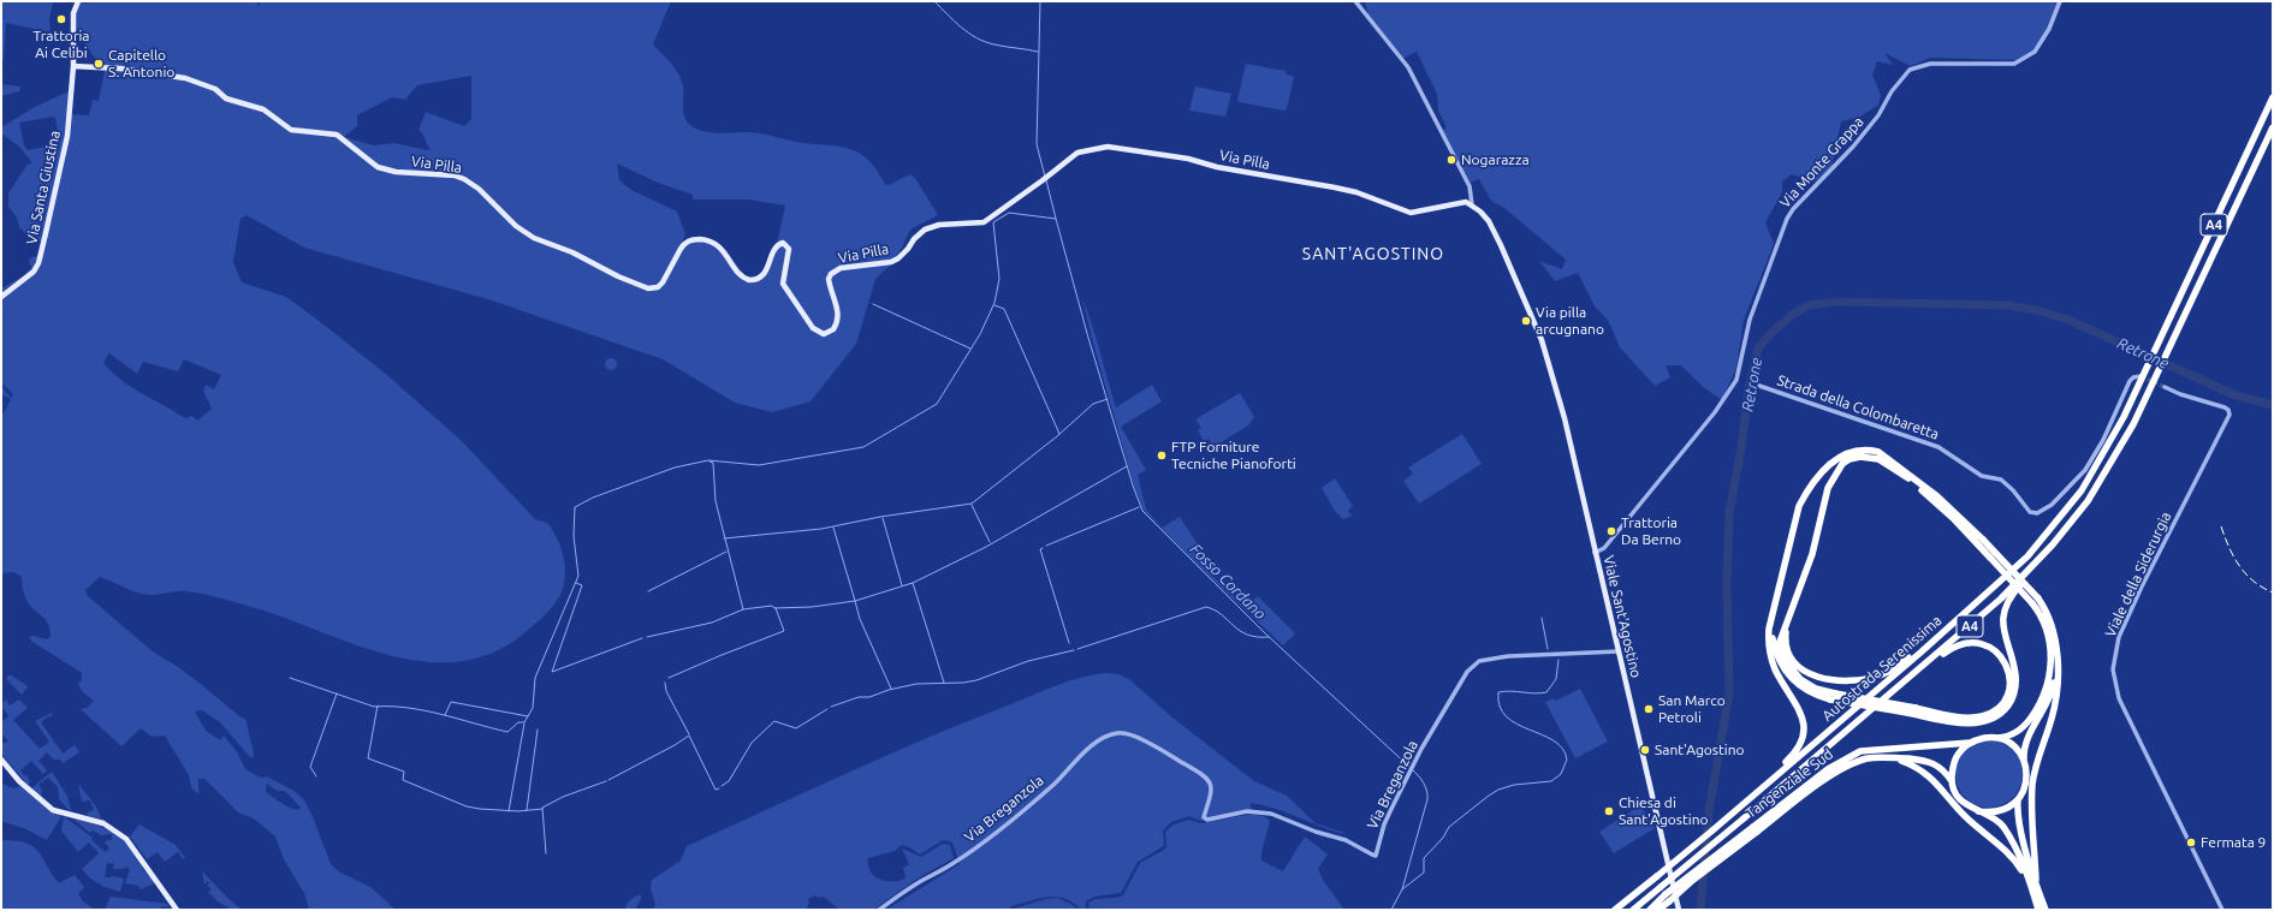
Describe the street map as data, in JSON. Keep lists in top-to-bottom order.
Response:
{
  "streets": {
    "highway": ["A4", "Autostrada Serenissima", "Tangenziale Sud"],
    "main road": ["Via Pilla", "Via Santa Giustina", "Viale Sant'Agostino"],
    "street": [
      "Via Monte Grappa",
      "Strada della Colombaretta",
      "Viale della Siderurgia",
      "Via Breganzola"
    ]
  },
  "crossings": [
    ["Via Pilla", "Via Santa Giustina"],
    ["Via Pilla", "Viale Sant'Agostino"],
    ["Via Monte Grappa", "Viale Sant'Agostino"],
    ["Viale Sant'Agostino", "Via Breganzola"]
  ],
  "districts": ["SANT'AGOSTINO"],
  "water": ["Retrone", "Fosso Cordano"],
  "places": [
    "Trattoria Ai Celibi",
    "Capitello S. Antonio",
    "Nogarazza",
    "Via pilla arcugnano",
    "FTP Forniture Tecniche Pianoforti",
    "Trattoria Da Berno",
    "San Marco Petroli",
    "Sant'Agostino",
    "Chiesa di Sant'Agostino",
    "Fermata 9"
  ]
}
